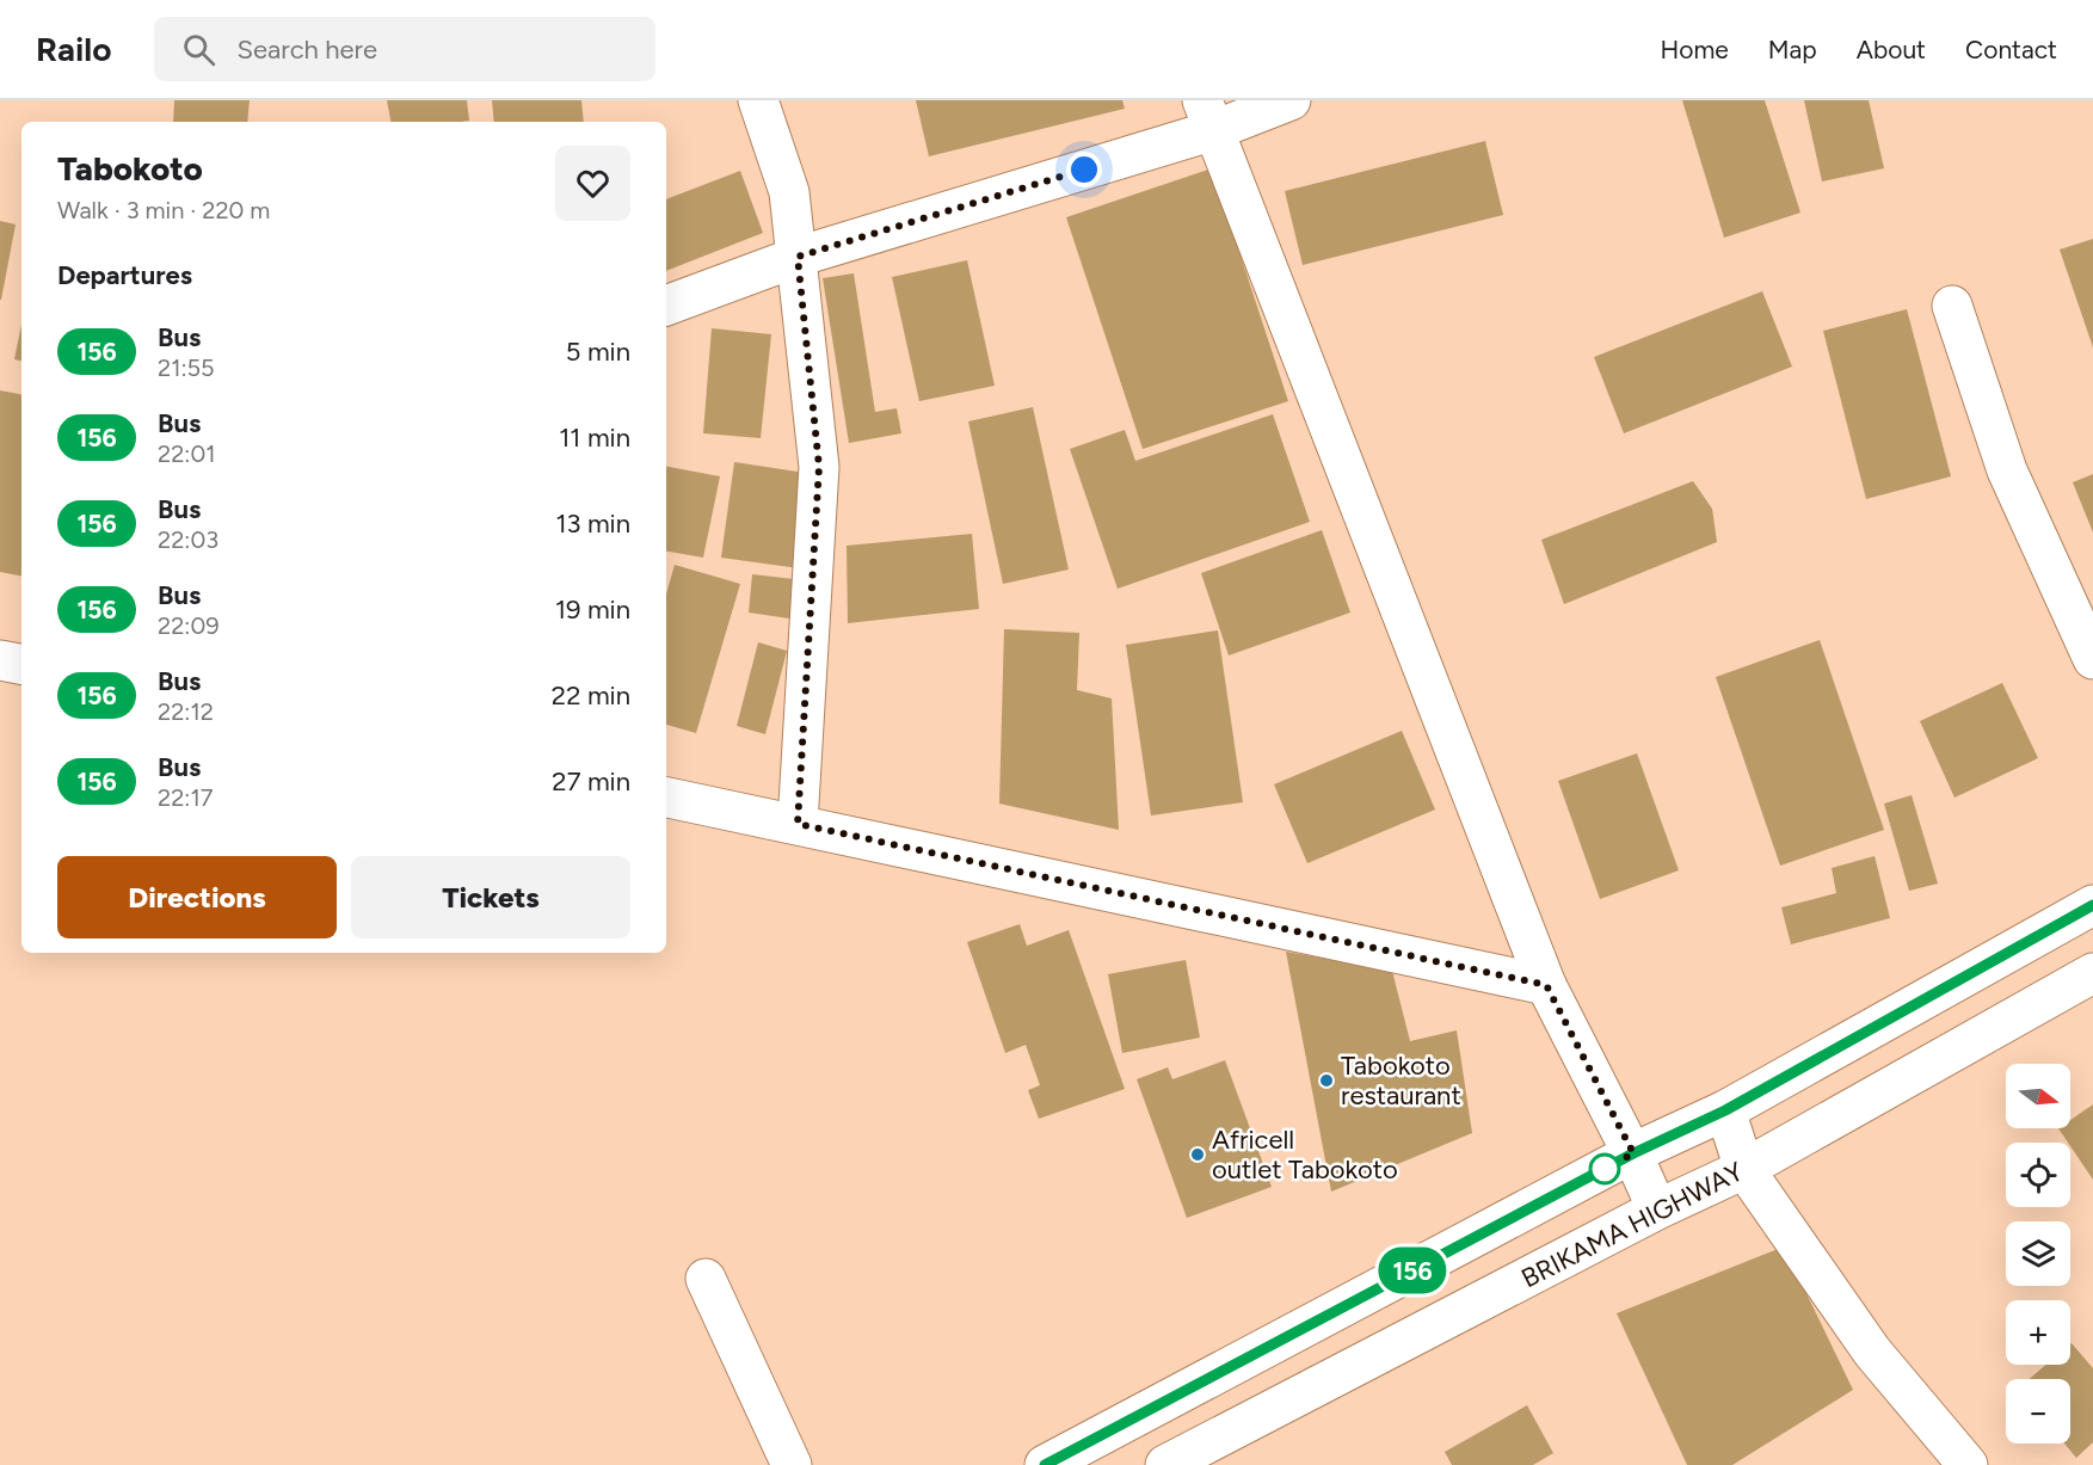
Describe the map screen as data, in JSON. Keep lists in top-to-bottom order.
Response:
{
  "streets": {
    "main road": ["BRIKAMA HIGHWAY"]
  },
  "places": ["Tabokoto restaurant", "Africell outlet Tabokoto"],
  "lines": ["bus line 156"],
  "north": "right",
  "page": {
    "header": "Railo",
    "search": "Search here",
    "nav": [
      "Home",
      "Map",
      "About",
      "Contact"
    ],
    "on_map": "156",
    "heading": [
      ["Tabokoto", "Walk · 3 min · 220 m"],
      "Departures"
    ],
    "list": [
      {
        "mark": "156",
        "name": "Bus",
        "note": "21:55",
        "value": "5 min"
      },
      {
        "mark": "156",
        "name": "Bus",
        "note": "22:01",
        "value": "11 min"
      },
      {
        "mark": "156",
        "name": "Bus",
        "note": "22:03",
        "value": "13 min"
      },
      {
        "mark": "156",
        "name": "Bus",
        "note": "22:09",
        "value": "19 min"
      },
      {
        "mark": "156",
        "name": "Bus",
        "note": "22:12",
        "value": "22 min"
      },
      {
        "mark": "156",
        "name": "Bus",
        "note": "22:17",
        "value": "27 min"
      }
    ],
    "buttons": ["Directions", "Tickets"],
    "map_buttons": ["+", "−"]
  }
}
